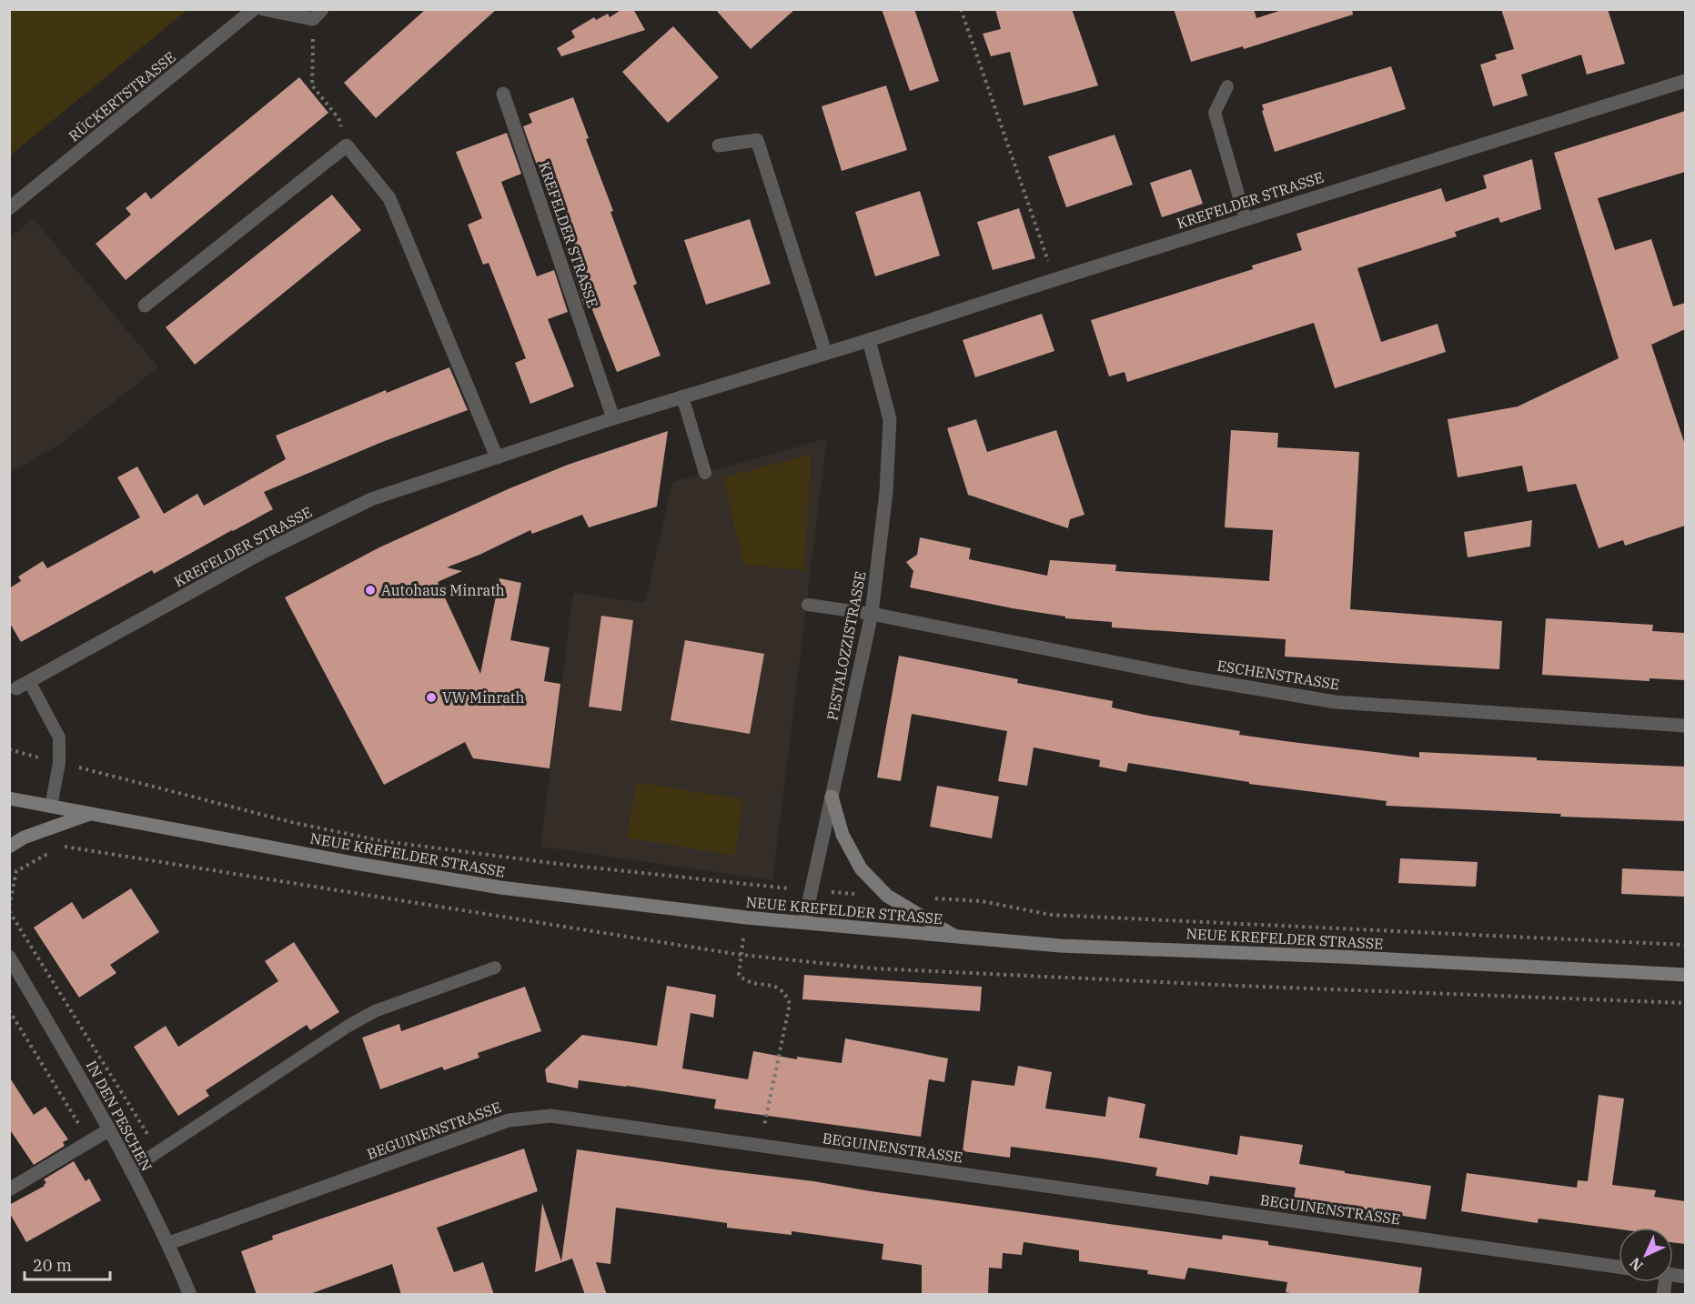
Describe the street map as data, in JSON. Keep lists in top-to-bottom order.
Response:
{
  "streets": {
    "main road": ["NEUE KREFELDER STRASSE"],
    "street": [
      "RÜCKERTSTRASSE",
      "KREFELDER STRASSE",
      "PESTALOZZISTRASSE",
      "ESCHENSTRASSE",
      "IN DEN PESCHEN",
      "BEGUINENSTRASSE"
    ]
  },
  "crossings": [
    ["KREFELDER STRASSE", "PESTALOZZISTRASSE"],
    ["PESTALOZZISTRASSE", "ESCHENSTRASSE"],
    ["PESTALOZZISTRASSE", "NEUE KREFELDER STRASSE"],
    ["IN DEN PESCHEN", "BEGUINENSTRASSE"]
  ],
  "places": ["Autohaus Minrath", "VW Minrath"],
  "scale_bar": "20 m",
  "north": "bottom left"
}
